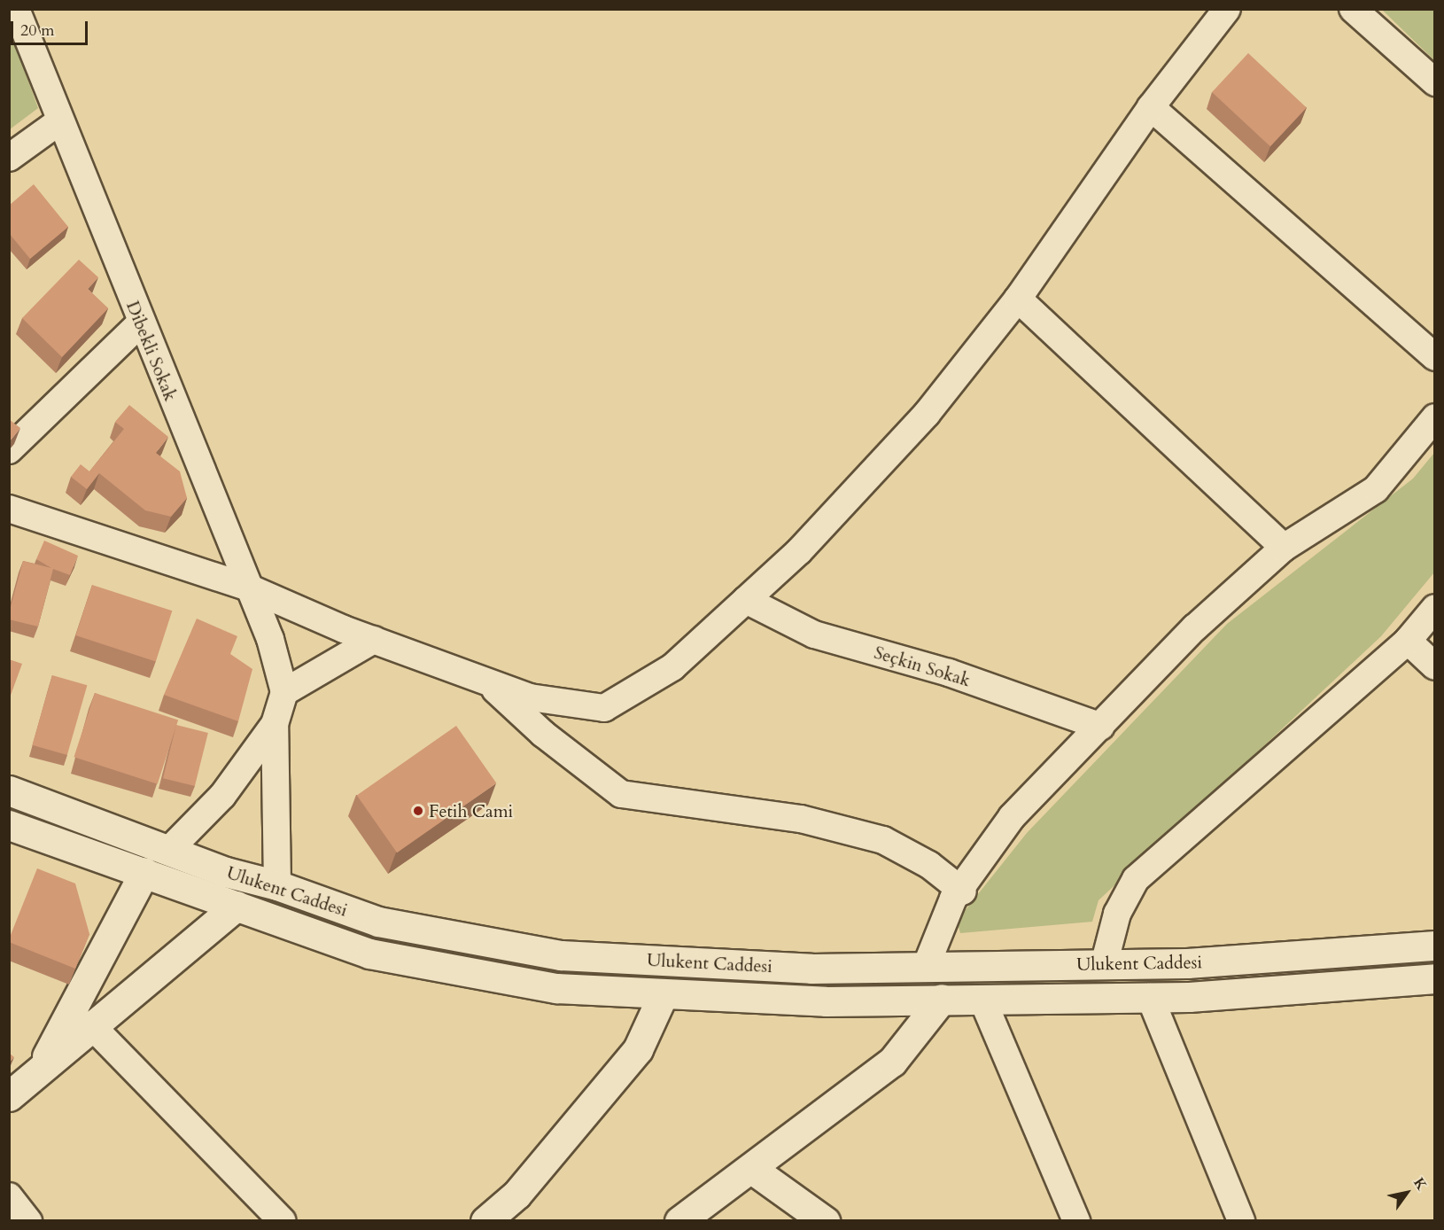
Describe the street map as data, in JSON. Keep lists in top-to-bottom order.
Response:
{
  "streets": {
    "street": ["Dibekli Sokak", "Seçkin Sokak", "Ulukent Caddesi"]
  },
  "places": ["Fetih Cami"],
  "scale_bar": "20 m",
  "north": "top right"
}
